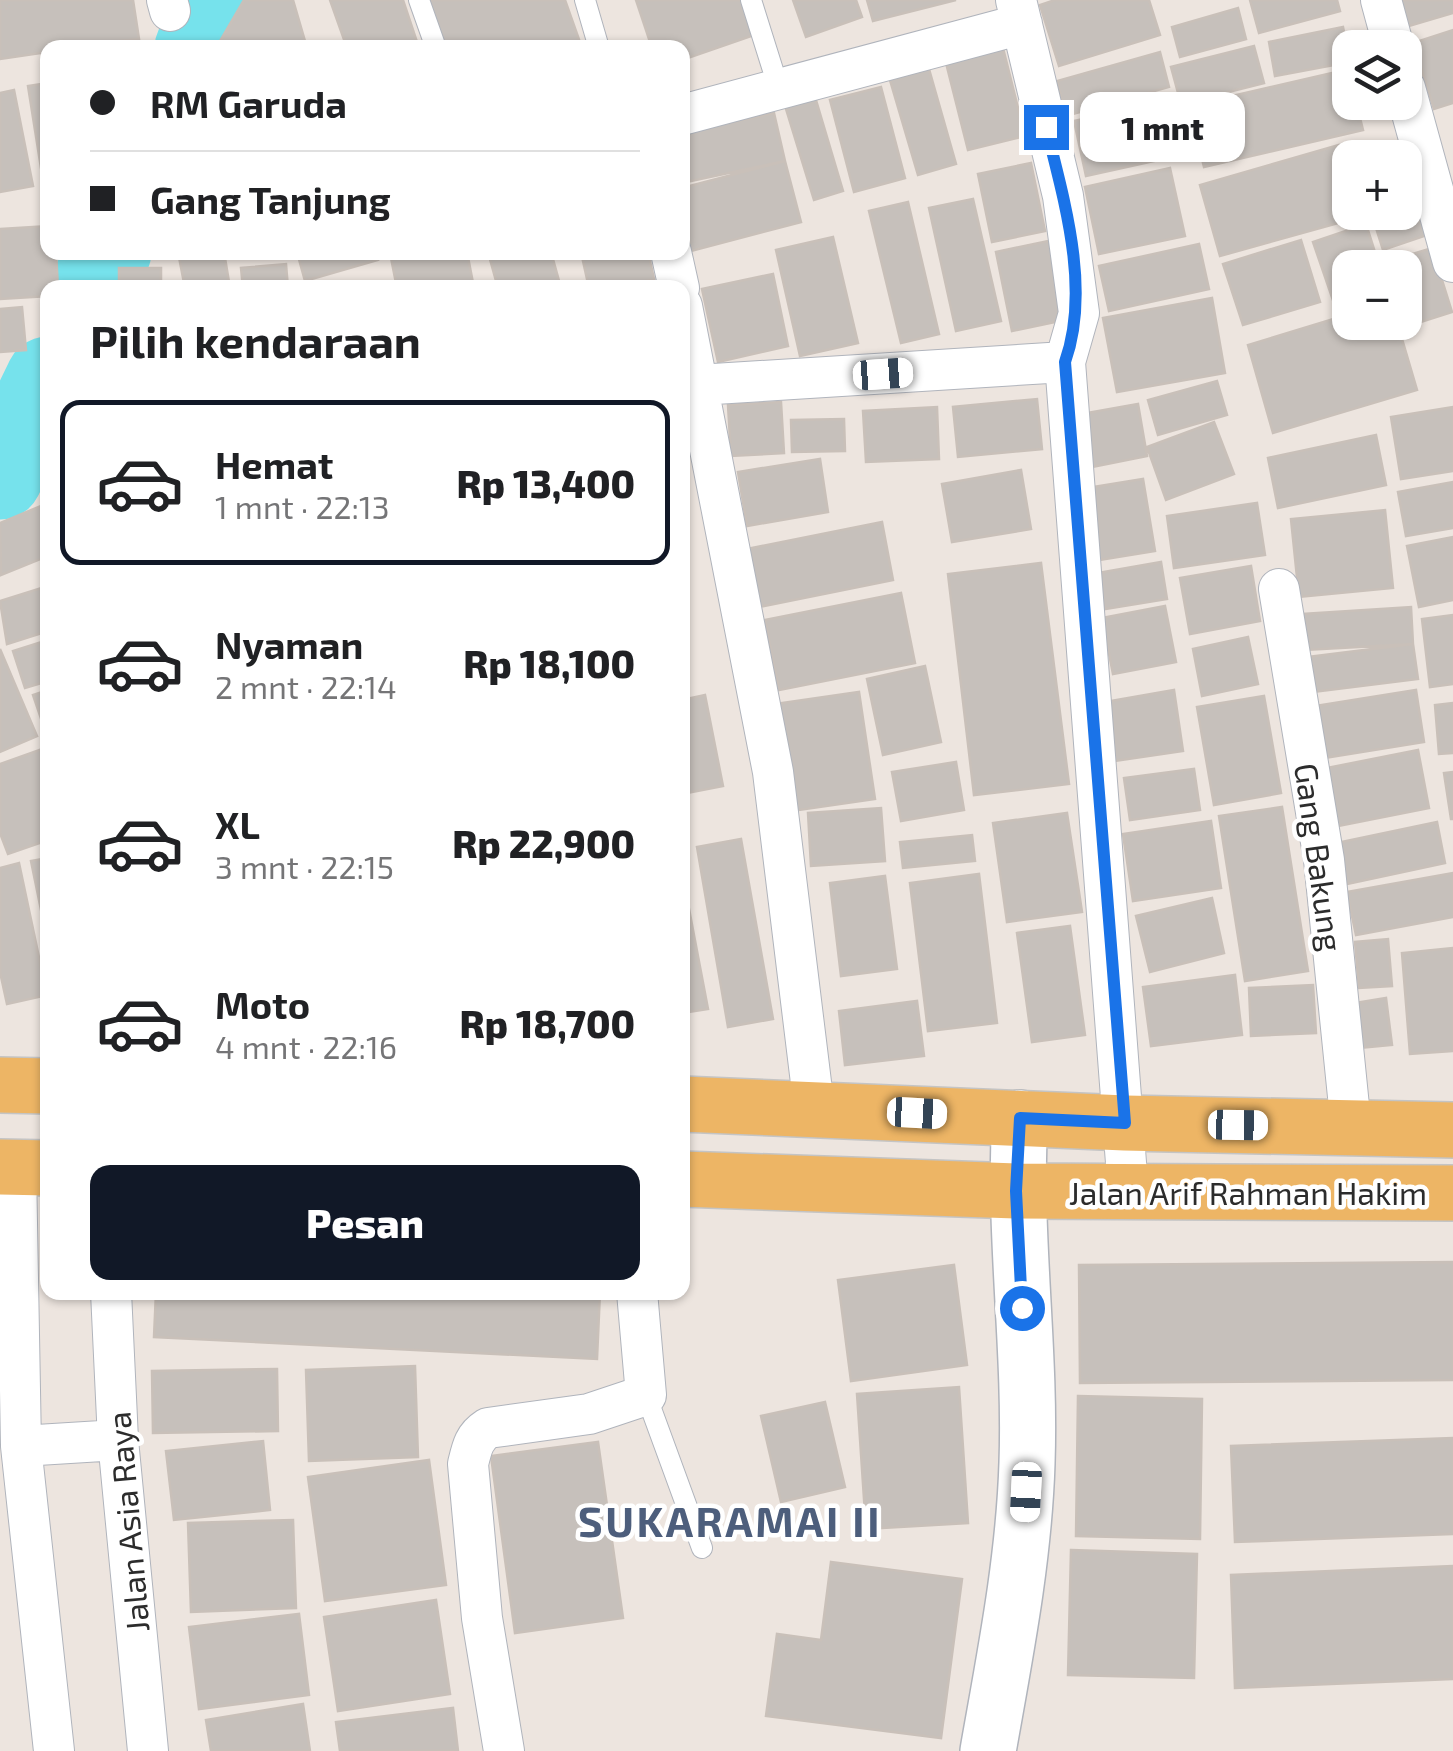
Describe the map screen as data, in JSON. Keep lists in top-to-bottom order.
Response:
{
  "streets": {
    "main road": ["Jalan Arif Rahman Hakim"],
    "street": ["Gang Bakung", "Jalan Asia Raya"]
  },
  "crossings": [
    ["Gang Bakung", "Jalan Arif Rahman Hakim"]
  ],
  "districts": ["SUKARAMAI II"],
  "page": {
    "map_buttons": ["+", "−"],
    "banner": ["RM Garuda", "Gang Tanjung"],
    "bubble": "1 mnt",
    "heading": "Pilih kendaraan",
    "list": [
      {
        "name": "Hemat",
        "note": "1 mnt · 22:13",
        "value": "Rp 13,400"
      },
      {
        "name": "Nyaman",
        "note": "2 mnt · 22:14",
        "value": "Rp 18,100"
      },
      {
        "name": "XL",
        "note": "3 mnt · 22:15",
        "value": "Rp 22,900"
      },
      {
        "name": "Moto",
        "note": "4 mnt · 22:16",
        "value": "Rp 18,700"
      }
    ],
    "buttons": "Pesan"
  }
}
